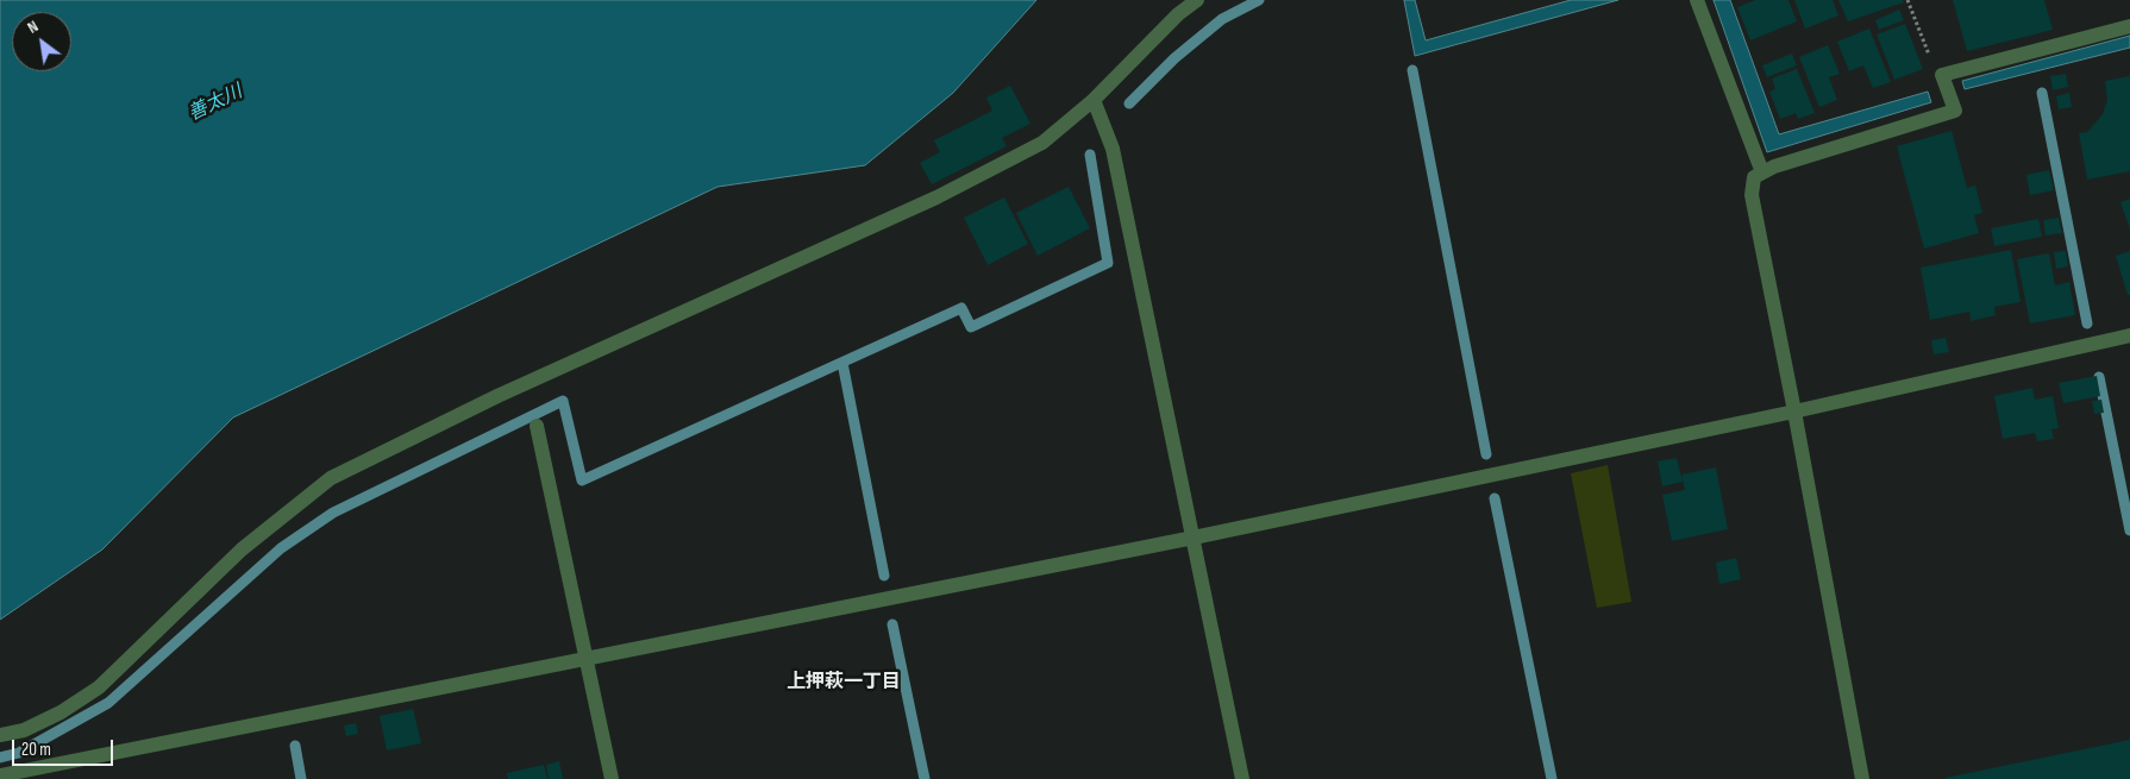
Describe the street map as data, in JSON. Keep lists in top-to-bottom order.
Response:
{
  "districts": ["上押萩一丁目"],
  "water": ["善太川"],
  "scale_bar": "20 m",
  "north": "top left"
}
